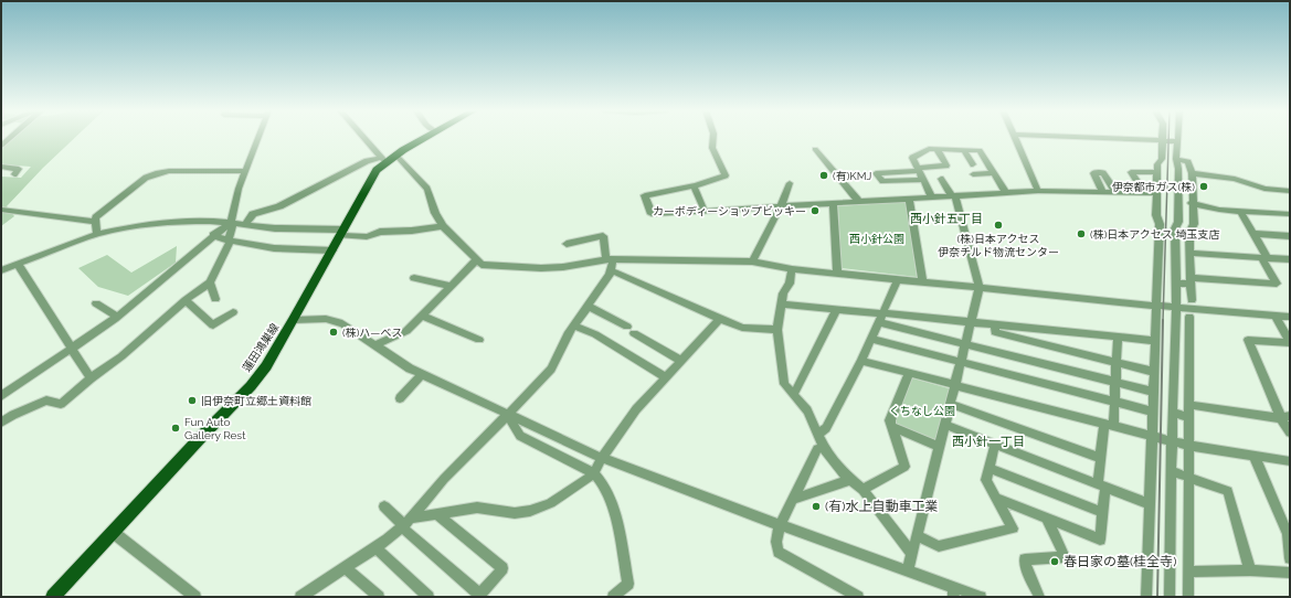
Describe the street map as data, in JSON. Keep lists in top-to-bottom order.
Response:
{
  "streets": {
    "main road": ["蓮田鴻巣線"]
  },
  "districts": ["西小針五丁目", "西小針一丁目"],
  "parks": ["西小針公園", "くちなし公園"],
  "places": [
    "(有)KMJ",
    "伊奈都市ガス(株)",
    "カーボディーショップビッキー",
    "(株)日本アクセス 伊奈チルド物流センター",
    "(株)日本アクセス 埼玉支店",
    "(株)ハ―ベス",
    "旧伊奈町立郷土資料館",
    "Fun Auto Gallery Rest",
    "(有)水上自動車工業",
    "春日家の墓(桂全寺)"
  ]
}
